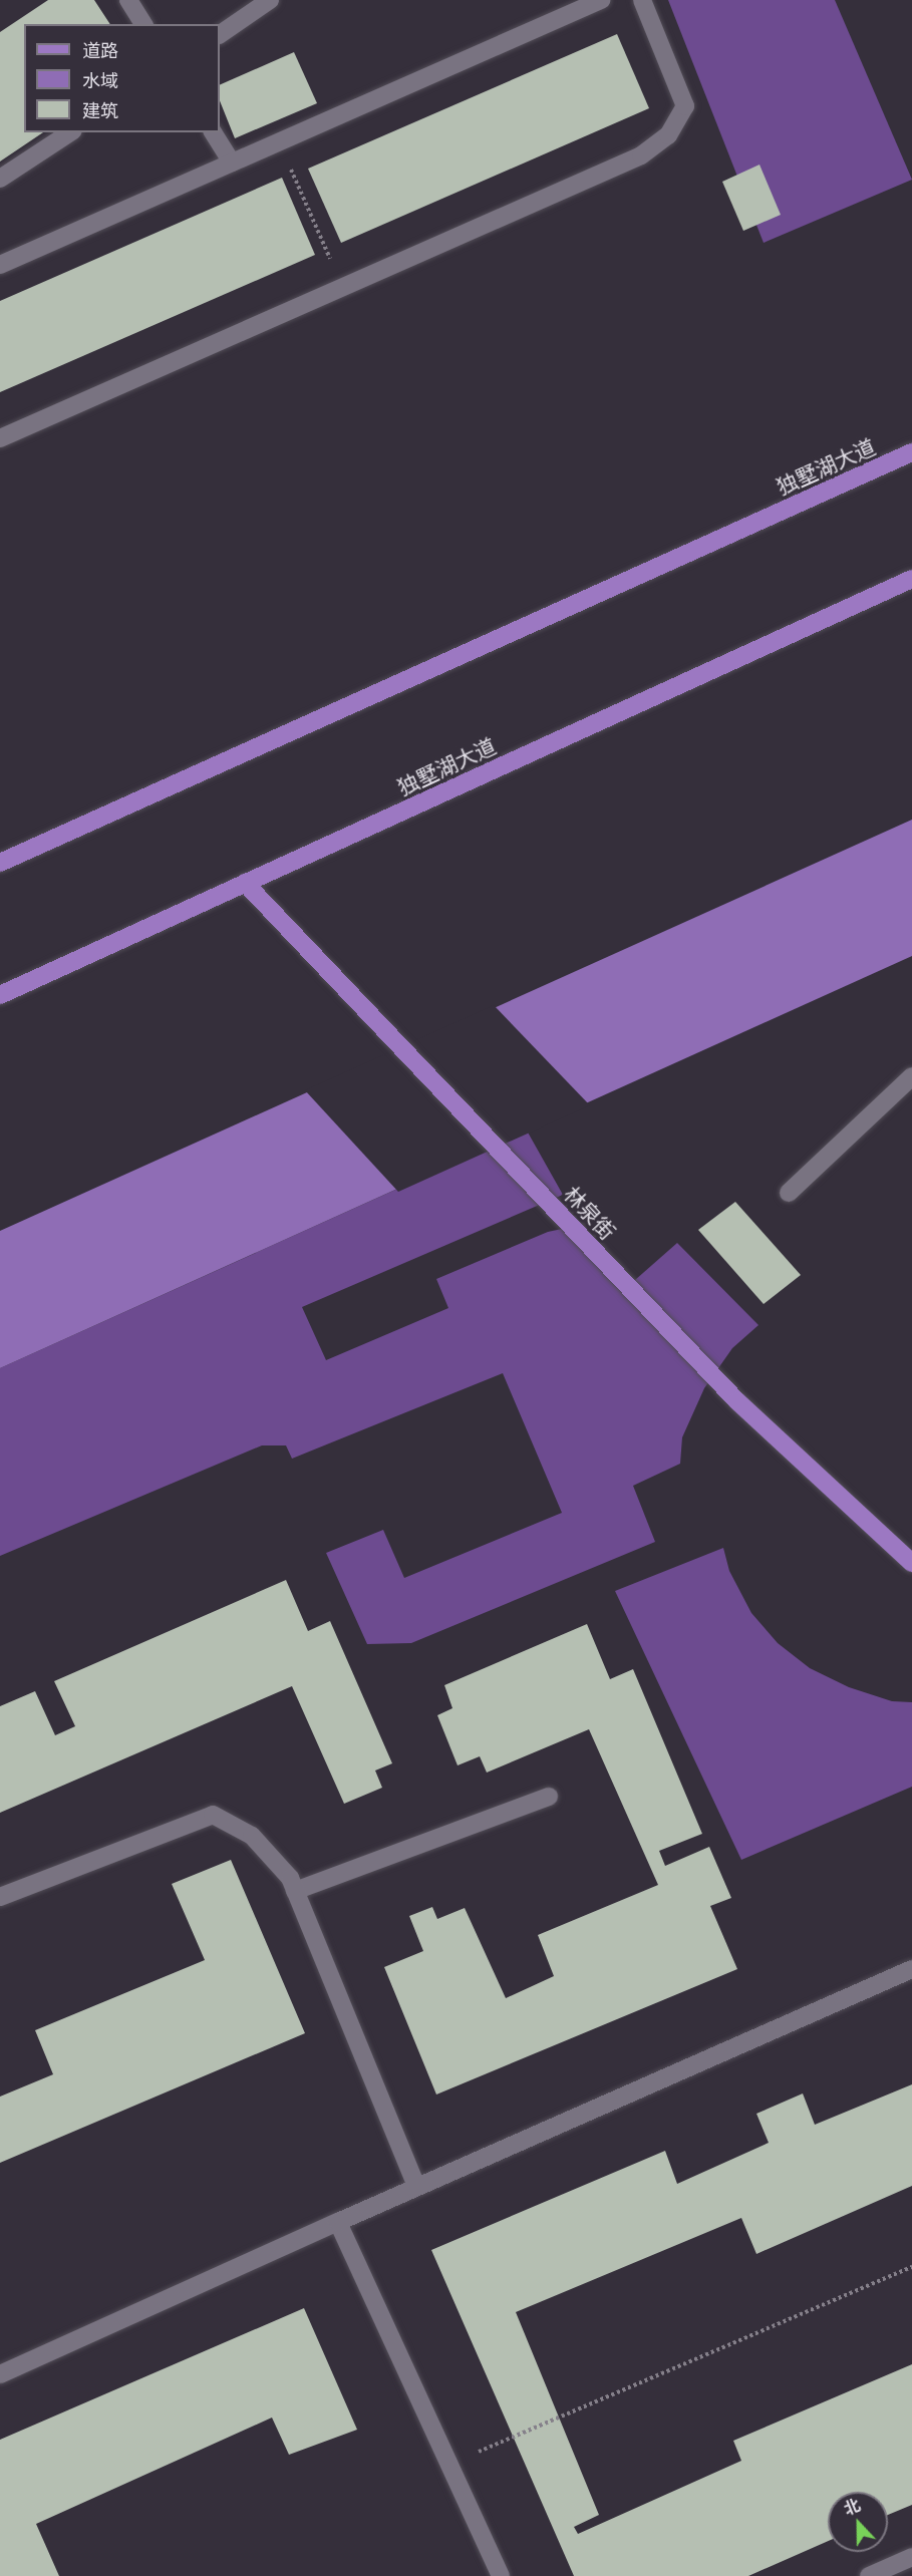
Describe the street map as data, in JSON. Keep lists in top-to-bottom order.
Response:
{
  "streets": {
    "main road": ["独墅湖大道", "林泉街"]
  },
  "crossings": [
    ["独墅湖大道", "林泉街"]
  ],
  "legend": ["道路", "水域", "建筑"],
  "north": "top"
}
